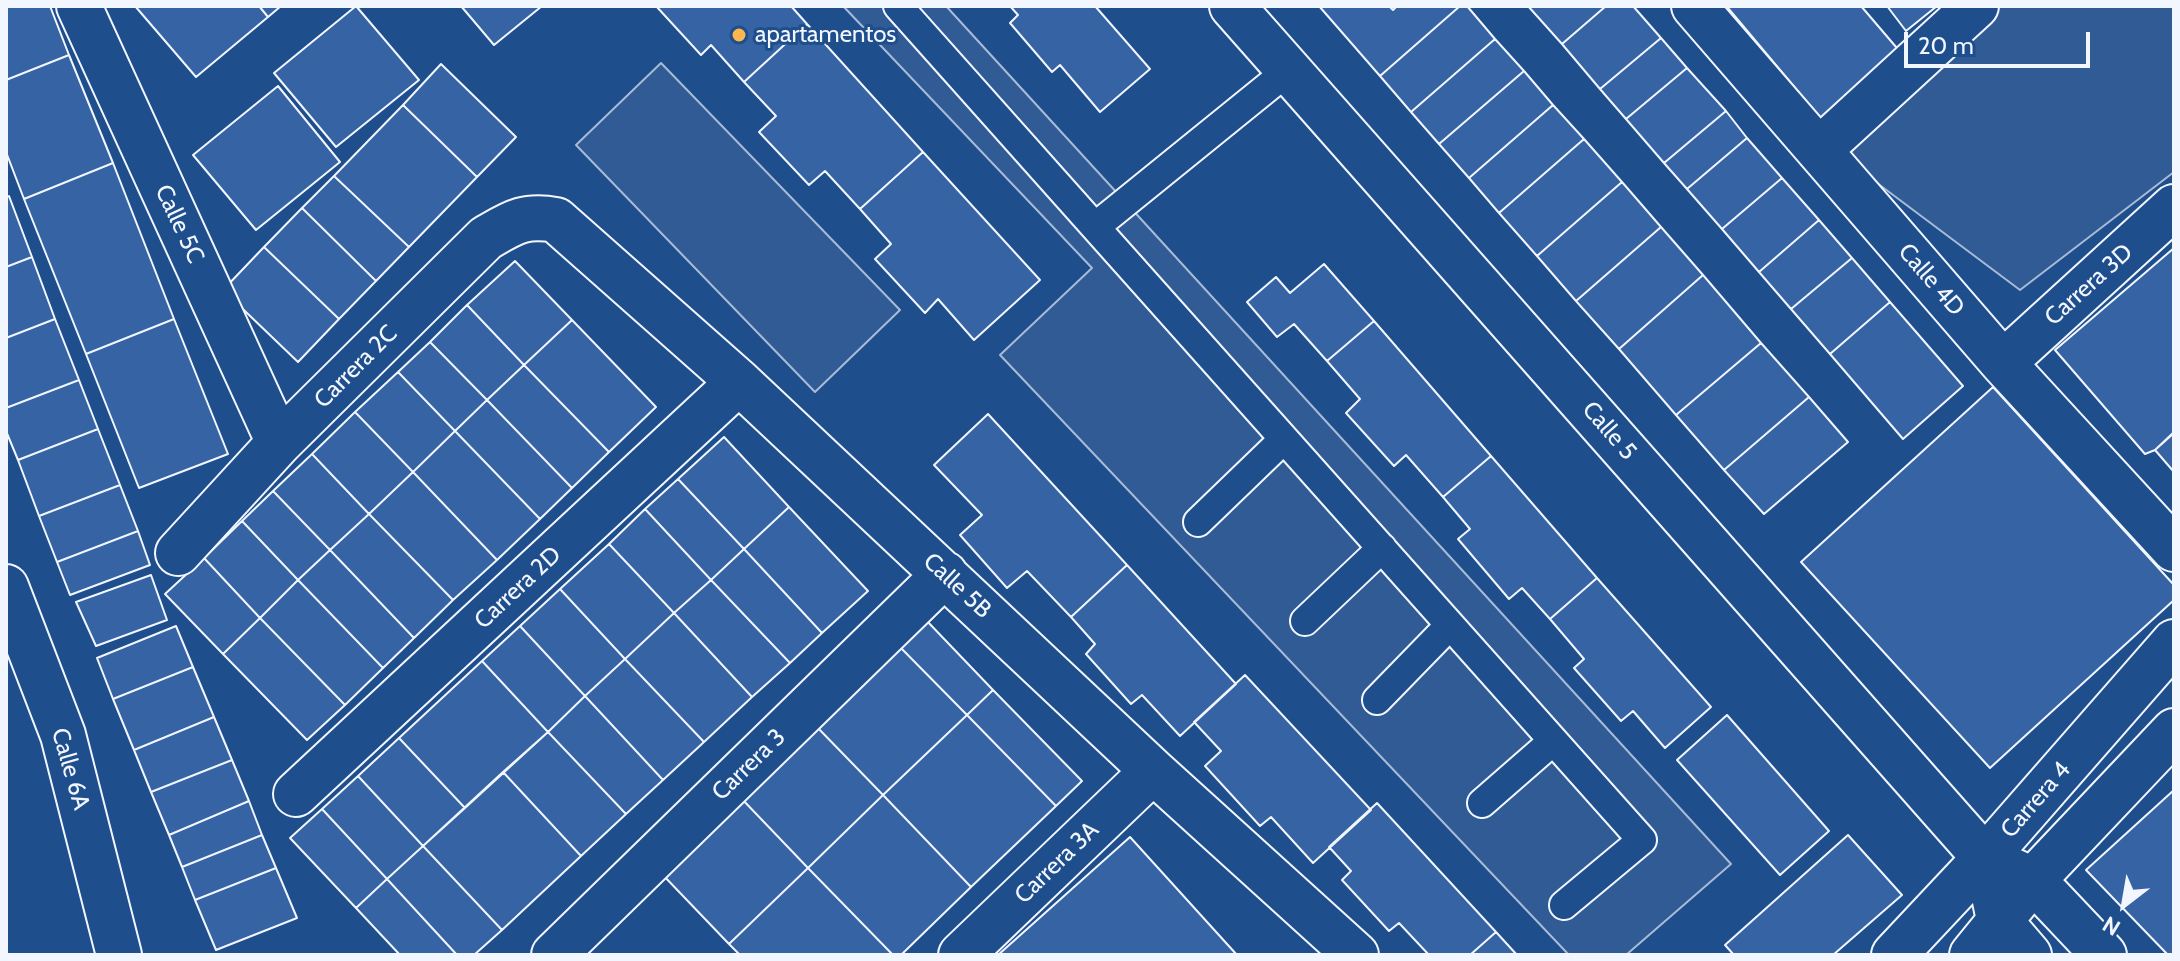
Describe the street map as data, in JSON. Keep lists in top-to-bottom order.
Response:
{
  "streets": {
    "street": [
      "Calle 5C",
      "Calle 4D",
      "Carrera 3D",
      "Carrera 2C",
      "Calle 5",
      "Calle 5B",
      "Carrera 2D",
      "Carrera 3",
      "Calle 6A",
      "Carrera 4",
      "Carrera 3A"
    ]
  },
  "crossings": [
    ["Calle 5C", "Carrera 2C"],
    ["Calle 4D", "Carrera 3D"],
    ["Carrera 2C", "Calle 5B"],
    ["Calle 5", "Carrera 4"],
    ["Calle 5B", "Carrera 2D"],
    ["Calle 5B", "Carrera 3"],
    ["Calle 5B", "Carrera 3A"]
  ],
  "places": ["apartamentos"],
  "scale_bar": "20 m",
  "north": "bottom left"
}
